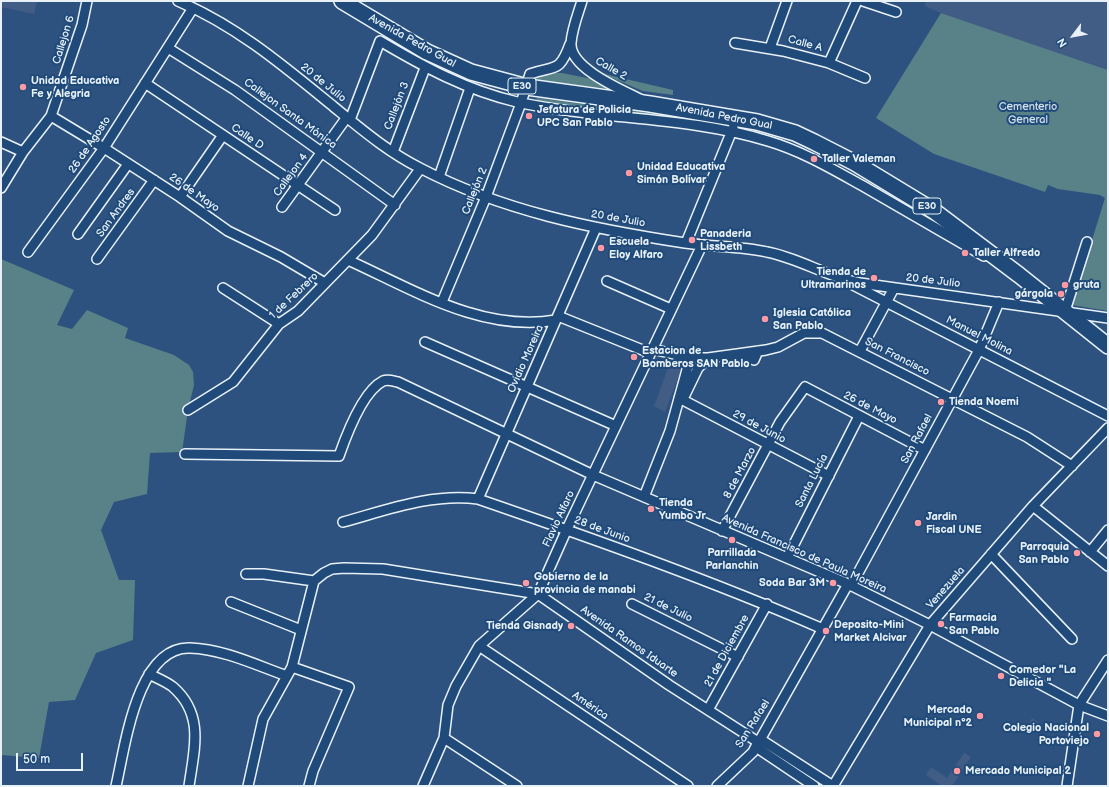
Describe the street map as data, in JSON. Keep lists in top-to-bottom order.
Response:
{
  "streets": {
    "highway": ["Avenida Pedro Gual", "E30"],
    "street": [
      "Callejon 6",
      "Calle A",
      "Calle 2",
      "20 de Julio",
      "Callejón 3",
      "Callejon Santa Mónica",
      "Calle D",
      "26 de Agosto",
      "Callejon 4",
      "Callejón 2",
      "26 de Mayo",
      "San Andres",
      "1 de Febrero",
      "Manuel Molina",
      "San Francisco",
      "Ovidio Moreira",
      "29 de Junio",
      "San Rafael",
      "8 de Marzo",
      "Santa Lucía",
      "Flavio Alfaro",
      "28 de Junio",
      "Avenida Francisco de Paula Moreira",
      "Venezuela",
      "21 de Julio",
      "Avenida Ramos Iduarte",
      "21 de Diciembre",
      "América"
    ]
  },
  "crossings": [
    ["Callejon 6", "26 de Mayo"],
    ["Avenida Pedro Gual", "Calle 2"],
    ["Avenida Pedro Gual", "20 de Julio"],
    ["Avenida Pedro Gual", "Callejón 2"],
    ["20 de Julio", "Callejón 3"],
    ["20 de Julio", "26 de Agosto"],
    ["20 de Julio", "Callejon 4"],
    ["20 de Julio", "Callejón 2"],
    ["20 de Julio", "1 de Febrero"],
    ["20 de Julio", "Manuel Molina"],
    ["20 de Julio", "Ovidio Moreira"],
    ["20 de Julio", "San Rafael"],
    ["20 de Julio", "Flavio Alfaro"],
    ["Callejón 3", "Callejon 4"],
    ["Callejon Santa Mónica", "26 de Agosto"],
    ["Callejon Santa Mónica", "Callejon 4"],
    ["Callejon Santa Mónica", "1 de Febrero"],
    ["Calle D", "26 de Agosto"],
    ["Calle D", "Callejon 4"],
    ["26 de Agosto", "26 de Mayo"],
    ["26 de Mayo", "San Andres"],
    ["26 de Mayo", "1 de Febrero"],
    ["26 de Mayo", "San Rafael"],
    ["26 de Mayo", "8 de Marzo"],
    ["26 de Mayo", "Santa Lucía"],
    ["Manuel Molina", "San Rafael"],
    ["San Francisco", "San Rafael"],
    ["San Francisco", "Flavio Alfaro"],
    ["San Francisco", "Venezuela"],
    ["Ovidio Moreira", "28 de Junio"],
    ["Ovidio Moreira", "Avenida Francisco de Paula Moreira"],
    ["29 de Junio", "8 de Marzo"],
    ["29 de Junio", "Santa Lucía"],
    ["San Rafael", "28 de Junio"],
    ["San Rafael", "Avenida Francisco de Paula Moreira"],
    ["San Rafael", "Avenida Ramos Iduarte"],
    ["8 de Marzo", "Avenida Francisco de Paula Moreira"],
    ["Santa Lucía", "Avenida Francisco de Paula Moreira"],
    ["Flavio Alfaro", "28 de Junio"],
    ["Flavio Alfaro", "Avenida Francisco de Paula Moreira"],
    ["Flavio Alfaro", "Avenida Ramos Iduarte"],
    ["Flavio Alfaro", "América"],
    ["28 de Junio", "21 de Diciembre"],
    ["Avenida Francisco de Paula Moreira", "Venezuela"],
    ["Venezuela", "Avenida Ramos Iduarte"],
    ["21 de Julio", "21 de Diciembre"],
    ["Avenida Ramos Iduarte", "21 de Diciembre"]
  ],
  "parks": ["Cementerio General"],
  "places": [
    "Unidad Educativa Fe y Alegria",
    "Jefatura de Policia UPC San Pablo",
    "Taller Valeman",
    "Unidad Educativa Simón Bolívar",
    "Panaderia Lissbeth",
    "Escuela Eloy Alfaro",
    "Taller Alfredo",
    "Tienda de Ultramarinos",
    "gruta",
    "gárgola",
    "Iglesia Católica San Pablo",
    "Estacion de Bomberos SAN Pablo",
    "Tienda Noemi",
    "Tienda Yumbo Jr",
    "Jardin Fiscal UNE",
    "Parrillada Parlanchin",
    "Parroquia San Pablo",
    "Gobierno de la provincia de manabi",
    "Soda Bar 3M",
    "Farmacia San Pablo",
    "Tienda Gisnady",
    "Deposito-Mini Market Alcivar",
    "Comedor \"La Delicia \"",
    "Mercado Municipal nº2",
    "Colegio Nacional Portoviejo",
    "Mercado Municipal 2"
  ],
  "scale_bar": "50 m",
  "north": "bottom left"
}
